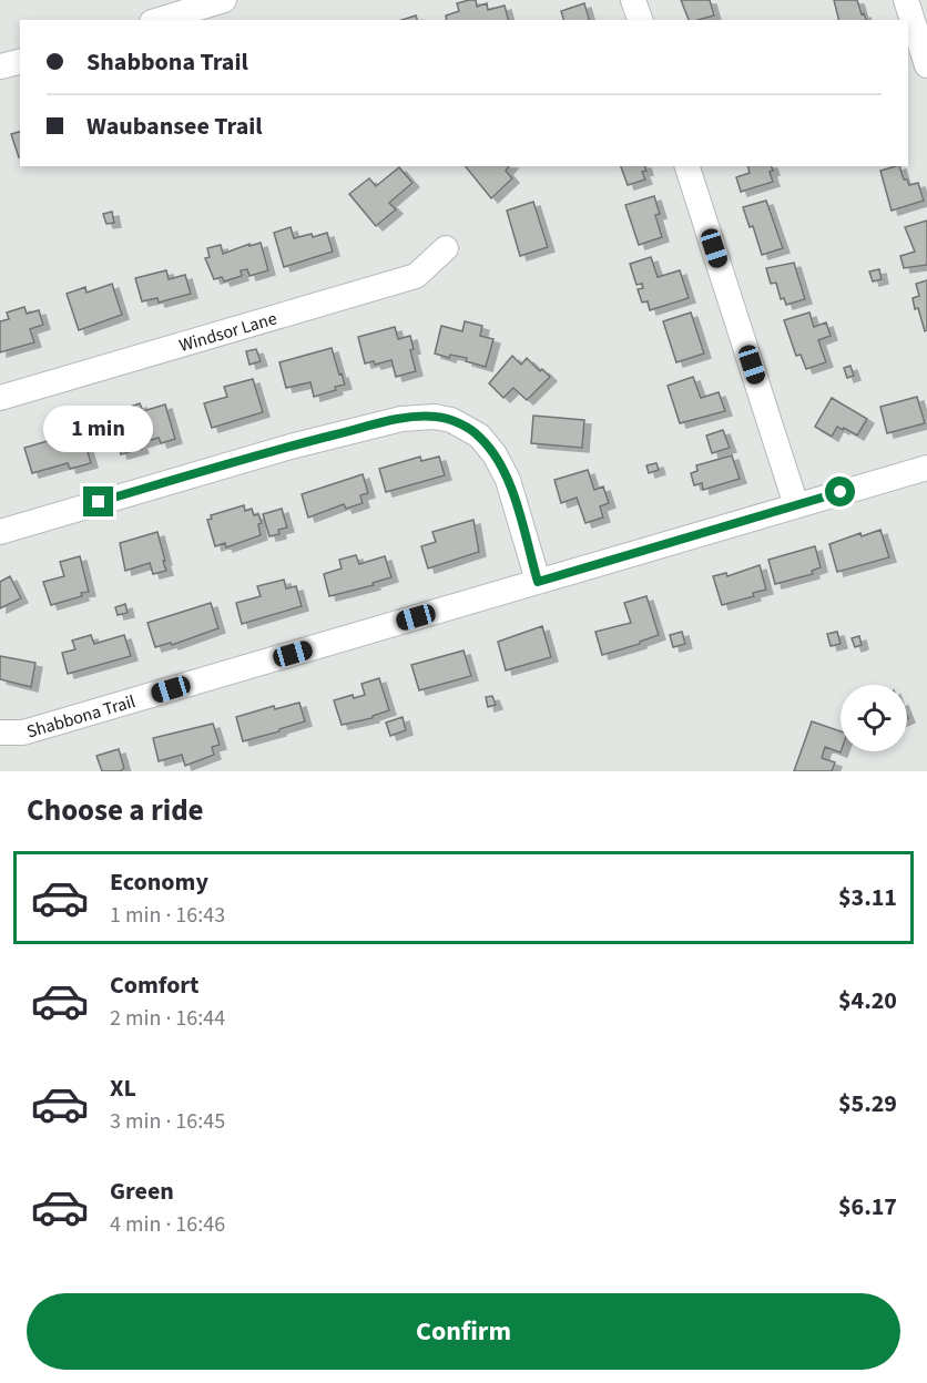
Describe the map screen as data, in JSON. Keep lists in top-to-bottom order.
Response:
{
  "streets": {
    "street": ["Windsor Lane", "Shabbona Trail"]
  },
  "page": {
    "banner": ["Shabbona Trail", "Waubansee Trail"],
    "bubble": "1 min",
    "heading": "Choose a ride",
    "list": [
      {
        "name": "Economy",
        "note": "1 min · 16:43",
        "value": "$3.11"
      },
      {
        "name": "Comfort",
        "note": "2 min · 16:44",
        "value": "$4.20"
      },
      {
        "name": "XL",
        "note": "3 min · 16:45",
        "value": "$5.29"
      },
      {
        "name": "Green",
        "note": "4 min · 16:46",
        "value": "$6.17"
      }
    ],
    "buttons": "Confirm"
  }
}
